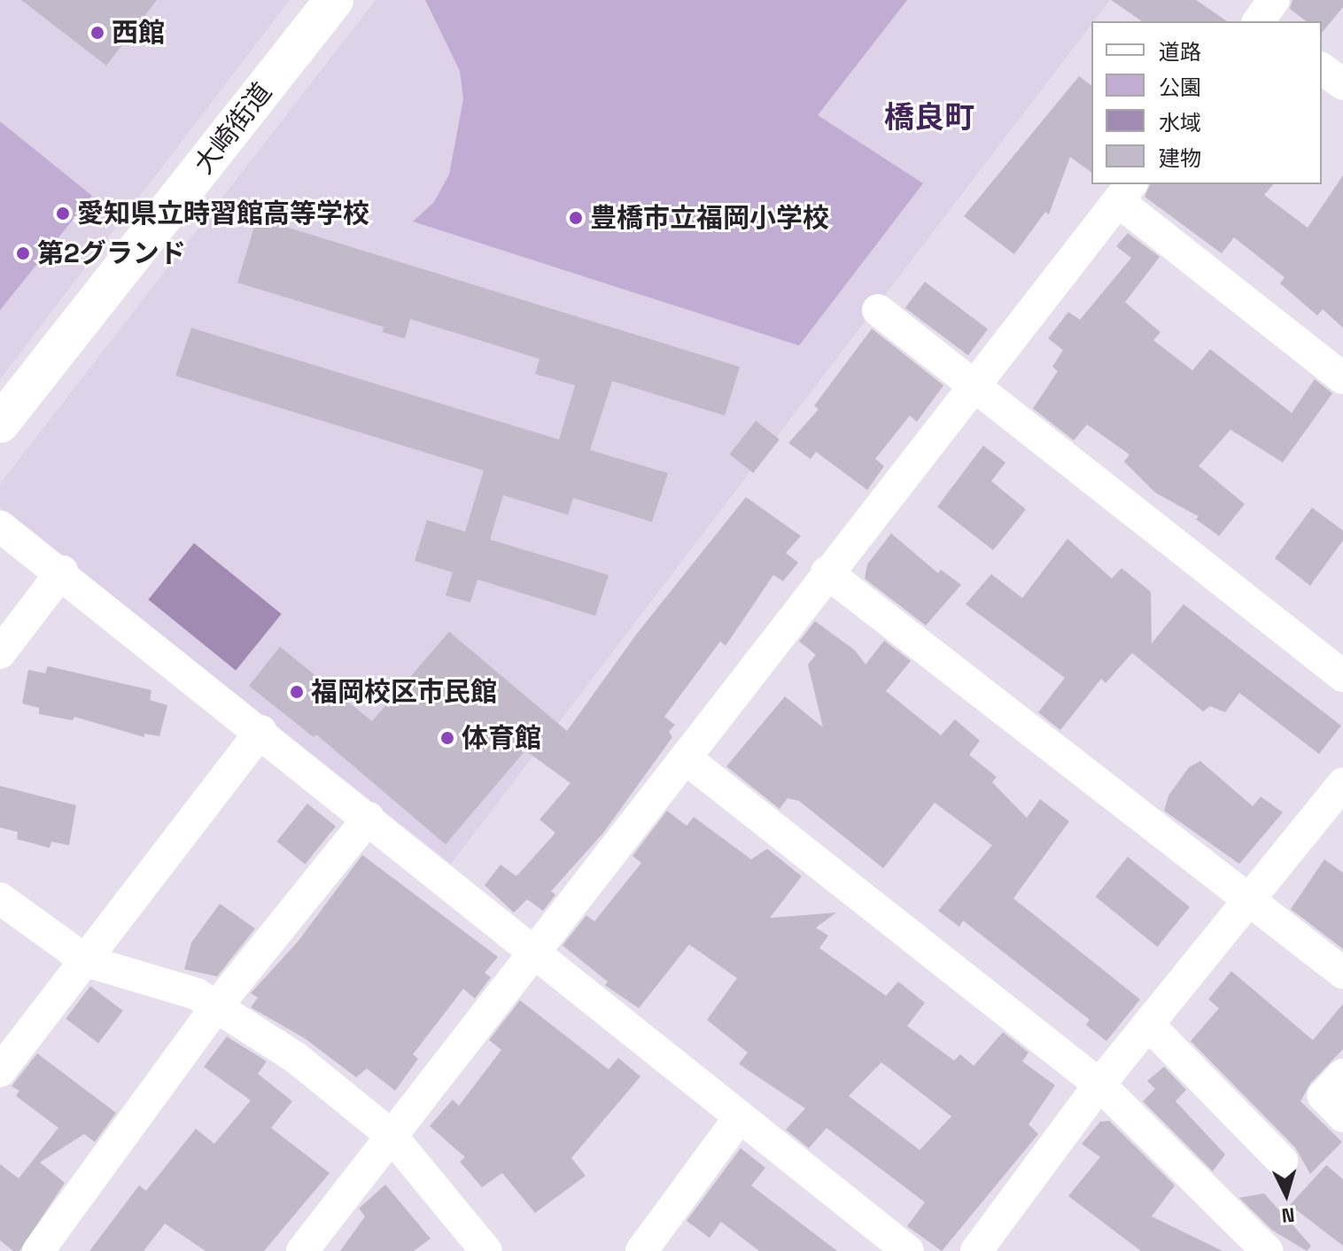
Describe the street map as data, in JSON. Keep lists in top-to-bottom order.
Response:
{
  "streets": {
    "main road": ["大崎街道"]
  },
  "districts": ["橋良町"],
  "places": [
    "西館",
    "愛知県立時習館高等学校",
    "豊橋市立福岡小学校",
    "第2グランド",
    "福岡校区市民館",
    "体育館"
  ],
  "legend": [
    "道路",
    "公園",
    "水域",
    "建物"
  ],
  "north": "bottom"
}
